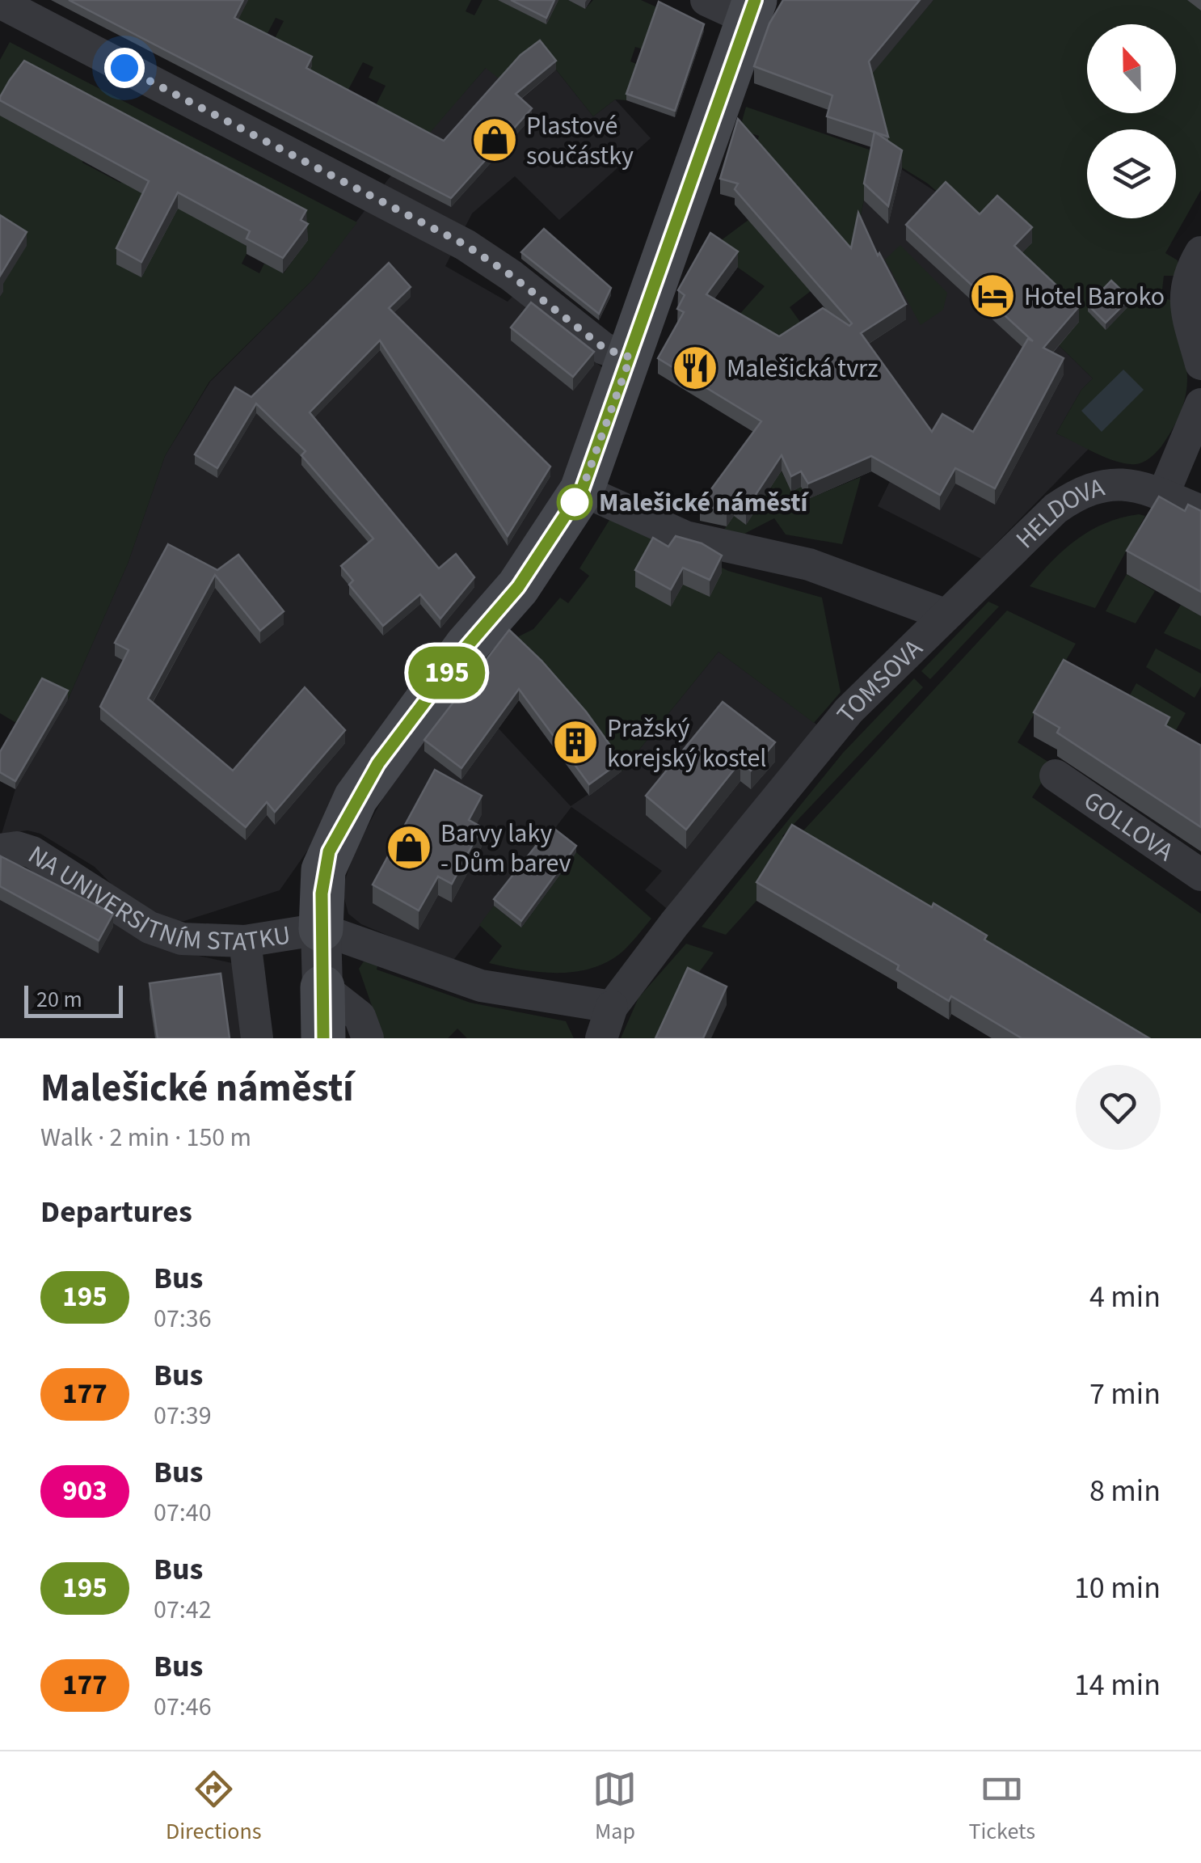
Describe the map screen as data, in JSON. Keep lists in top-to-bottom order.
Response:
{
  "streets": {
    "street": [
      "HELDOVA",
      "TOMSOVA",
      "GOLLOVA",
      "NA UNIVERSITNÍM STATKU"
    ]
  },
  "crossings": [
    ["HELDOVA", "TOMSOVA"]
  ],
  "places": {
    "shop": ["Plastové součástky", "Barvy laky - Dům barev"],
    "hotel": ["Hotel Baroko"],
    "restaurant": ["Malešická tvrz"],
    "other": ["Malešické náměstí"],
    "building": ["Pražský korejský kostel"]
  },
  "lines": ["bus line 195"],
  "scale_bar": "20 m",
  "north": "top",
  "page": {
    "on_map": "195",
    "scale": "20 m",
    "heading": [
      ["Malešické náměstí", "Walk · 2 min · 150 m"],
      "Departures"
    ],
    "list": [
      {
        "mark": "195",
        "name": "Bus",
        "note": "07:36",
        "value": "4 min"
      },
      {
        "mark": "177",
        "name": "Bus",
        "note": "07:39",
        "value": "7 min"
      },
      {
        "mark": "903",
        "name": "Bus",
        "note": "07:40",
        "value": "8 min"
      },
      {
        "mark": "195",
        "name": "Bus",
        "note": "07:42",
        "value": "10 min"
      },
      {
        "mark": "177",
        "name": "Bus",
        "note": "07:46",
        "value": "14 min"
      }
    ],
    "tabs": ["Directions", "Map", "Tickets"]
  }
}
